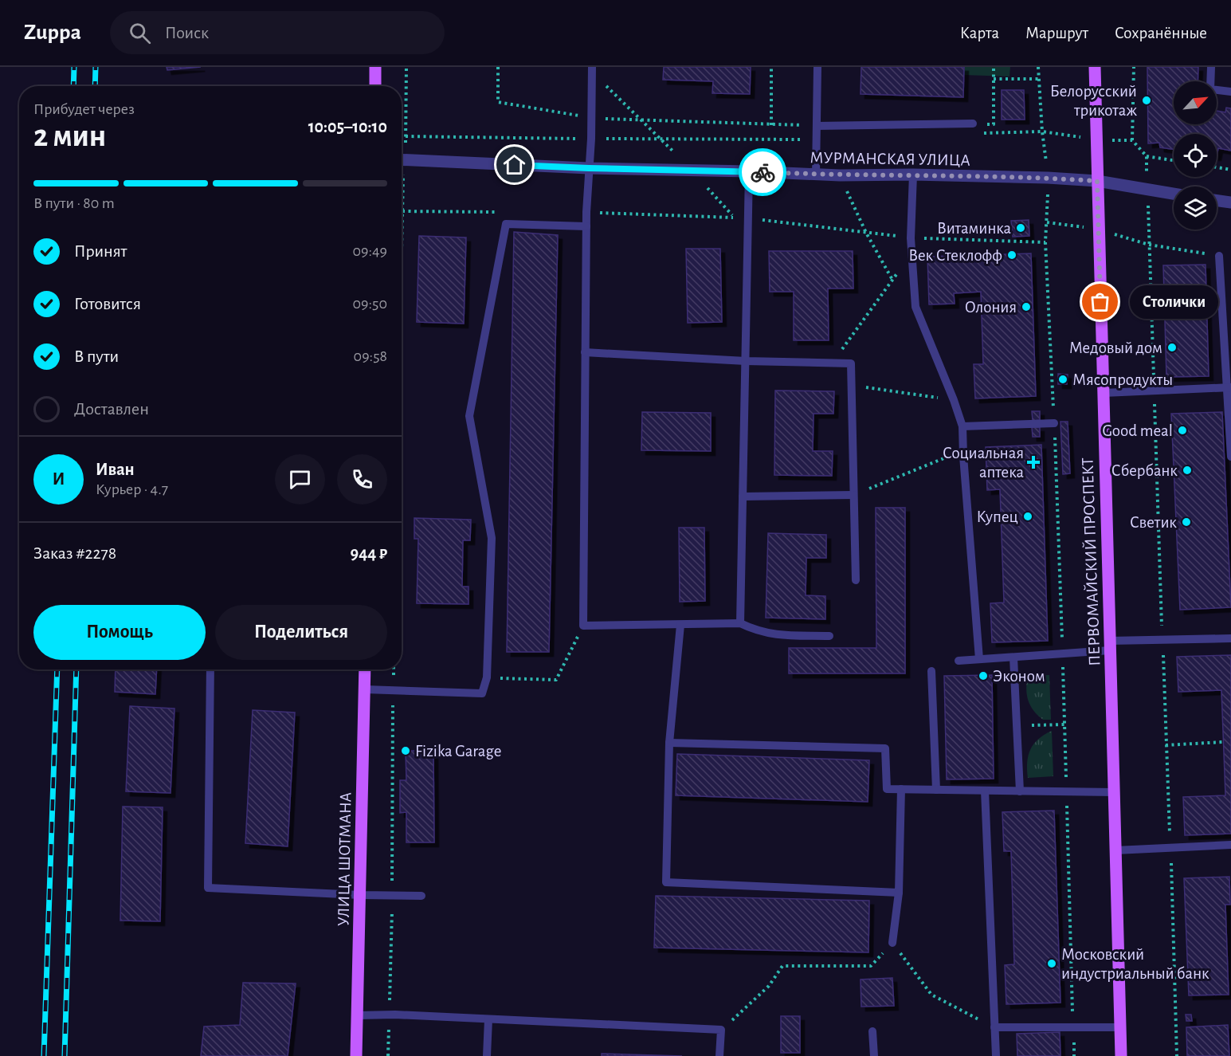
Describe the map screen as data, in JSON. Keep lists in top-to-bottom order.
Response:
{
  "streets": {
    "main road": ["ПЕРВОМАЙСКИЙ ПРОСПЕКТ", "УЛИЦА ШОТМАНА"],
    "street": ["МУРМАНСКАЯ УЛИЦА"]
  },
  "crossings": [
    ["МУРМАНСКАЯ УЛИЦА", "ПЕРВОМАЙСКИЙ ПРОСПЕКТ"]
  ],
  "places": {
    "other": [
      "Белорусский трикотаж",
      "Витаминка",
      "Век Стеклофф",
      "Столички",
      "Олония",
      "Медовый дом",
      "Мясопродукты",
      "Good meal",
      "Сбербанк",
      "Купец",
      "Светик",
      "Эконом",
      "Fizika Garage",
      "Московский индустриальный банк"
    ],
    "health": ["Социальная аптека"]
  },
  "north": "top right",
  "page": {
    "header": "Zuppa",
    "search": "Поиск",
    "nav": ["Карта", "Маршрут", "Сохранённые"],
    "heading": ["2 мин", "Прибудет через", "10:05–10:10"],
    "panel": [
      "Иван",
      "Курьер · 4.7",
      "Заказ #2278",
      "944 ₽"
    ],
    "bar": "В пути · 80 m",
    "list": [
      ["Принят", "09:49"],
      ["Готовится", "09:50"],
      ["В пути", "09:58"],
      "Доставлен"
    ],
    "bubble": "Столички",
    "round": "И",
    "buttons": ["Помощь", "Поделиться"]
  }
}
